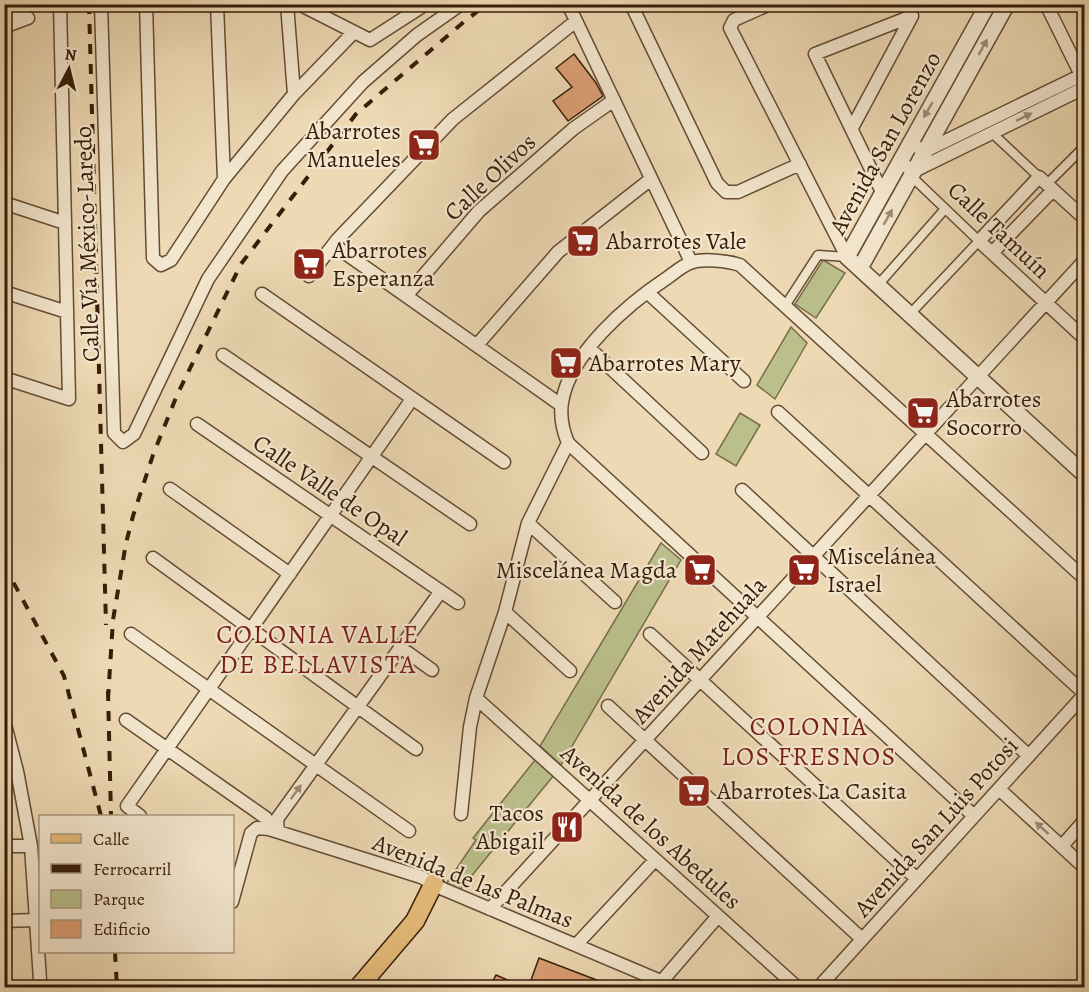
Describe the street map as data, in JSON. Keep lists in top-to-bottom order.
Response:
{
  "streets": {
    "street": [
      "Avenida San Lorenzo",
      "Calle Olivos",
      "Calle Tamuín",
      "Calle Vía México-Laredo",
      "Calle Valle de Opal",
      "Avenida Matehuala",
      "Avenida de los Abedules",
      "Avenida San Luis Potosi",
      "Avenida de las Palmas"
    ]
  },
  "crossings": [
    ["Avenida San Lorenzo", "Calle Tamuín"],
    ["Calle Tamuín", "Avenida Matehuala"],
    ["Avenida Matehuala", "Avenida de los Abedules"],
    ["Avenida Matehuala", "Avenida de las Palmas"]
  ],
  "districts": ["COLONIA VALLE DE BELLAVISTA", "COLONIA LOS FRESNOS"],
  "places": {
    "supermarket": [
      "Abarrotes Manueles",
      "Abarrotes Vale",
      "Abarrotes Esperanza",
      "Abarrotes Mary",
      "Abarrotes Socorro",
      "Miscelánea Magda",
      "Miscelánea Israel",
      "Abarrotes La Casita"
    ],
    "restaurant": ["Tacos Abigail"]
  },
  "legend": [
    "Calle",
    "Ferrocarril",
    "Parque",
    "Edificio"
  ],
  "north": "top"
}
